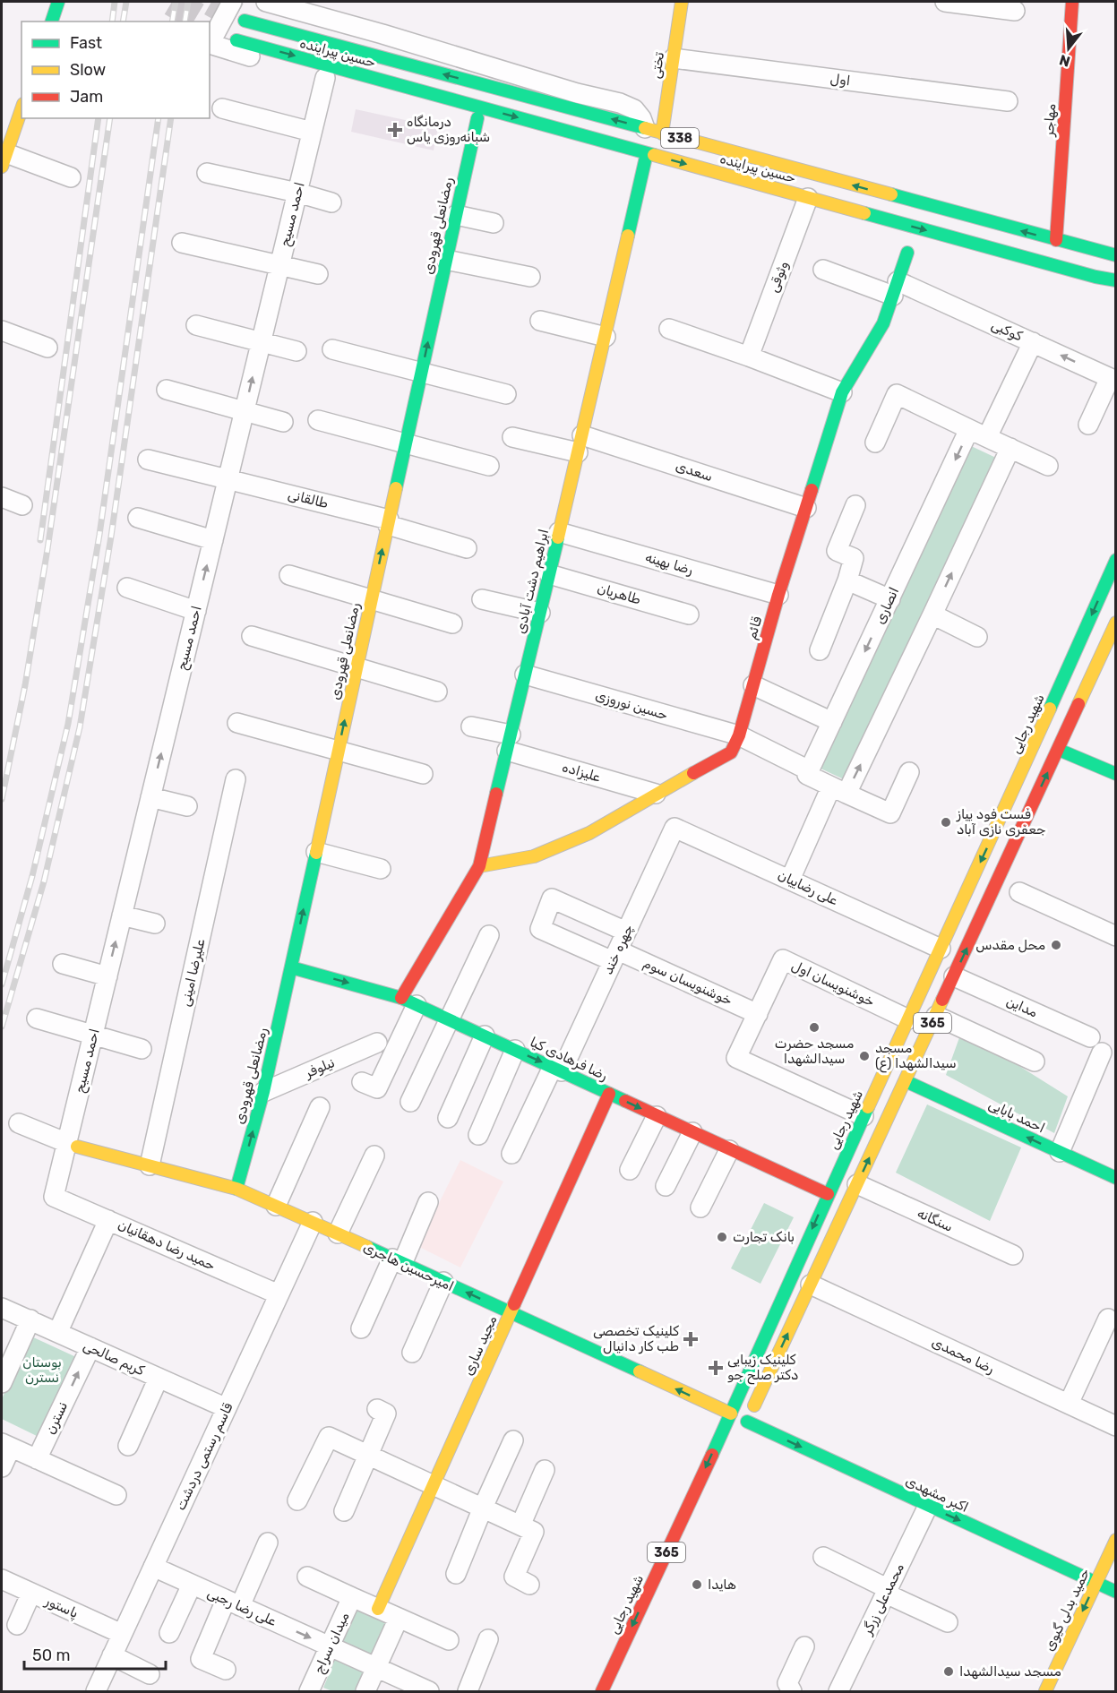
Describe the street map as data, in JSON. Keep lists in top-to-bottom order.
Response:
{
  "streets": {
    "street": [
      "حسین پیراینده",
      "تختی",
      "اول",
      "مهاجر",
      "338",
      "احمد مسیح",
      "رمضانعلی قهرودی",
      "وثوقی",
      "کوکبی",
      "سعدی",
      "طالقانی",
      "رضا بهینه",
      "ابراهیم دشت آبادی",
      "طاهریان",
      "انصاری",
      "قائم",
      "حسین نوروزی",
      "شهید رجایی",
      "علیزاده",
      "علی رضاییان",
      "چهره خند",
      "علیرضا امینی",
      "خوشنویسان سوم",
      "خوشنویسان اول",
      "مداین",
      "365",
      "رضا فرهادی کیا",
      "نیلوفر",
      "احمد بابایی",
      "سنگانه",
      "حمید رضا دهقانیان",
      "امیرحسین هاجری",
      "مجید ساری",
      "رضا محمدی",
      "کریم صالحی",
      "نسترن",
      "قاسم رستمی دردشت",
      "اکبر مشهدی",
      "محمدعلی زرگر",
      "پاستور",
      "علی رضا رجبی",
      "حمید بدلی گیوی",
      "میدان سراج"
    ]
  },
  "crossings": [
    ["حسین پیراینده", "تختی"],
    ["حسین پیراینده", "مهاجر"],
    ["حسین پیراینده", "وثوقی"],
    ["حسین پیراینده", "ابراهیم دشت آبادی"],
    ["تختی", "اول"],
    ["احمد مسیح", "طالقانی"],
    ["احمد مسیح", "حمید رضا دهقانیان"],
    ["احمد مسیح", "امیرحسین هاجری"],
    ["رمضانعلی قهرودی", "طالقانی"],
    ["رمضانعلی قهرودی", "رضا فرهادی کیا"],
    ["رمضانعلی قهرودی", "نیلوفر"],
    ["رمضانعلی قهرودی", "امیرحسین هاجری"],
    ["کوکبی", "قائم"],
    ["سعدی", "ابراهیم دشت آبادی"],
    ["سعدی", "قائم"],
    ["رضا بهینه", "ابراهیم دشت آبادی"],
    ["رضا بهینه", "قائم"],
    ["ابراهیم دشت آبادی", "طاهریان"],
    ["ابراهیم دشت آبادی", "قائم"],
    ["ابراهیم دشت آبادی", "حسین نوروزی"],
    ["ابراهیم دشت آبادی", "علیزاده"],
    ["ابراهیم دشت آبادی", "رضا فرهادی کیا"],
    ["انصاری", "حسین نوروزی"],
    ["قائم", "حسین نوروزی"],
    ["قائم", "علیزاده"],
    ["شهید رجایی", "علی رضاییان"],
    ["شهید رجایی", "خوشنویسان اول"],
    ["شهید رجایی", "رضا فرهادی کیا"],
    ["شهید رجایی", "احمد بابایی"],
    ["شهید رجایی", "امیرحسین هاجری"],
    ["شهید رجایی", "اکبر مشهدی"],
    ["علی رضاییان", "چهره خند"],
    ["چهره خند", "خوشنویسان سوم"],
    ["چهره خند", "رضا فرهادی کیا"],
    ["علیرضا امینی", "امیرحسین هاجری"],
    ["خوشنویسان سوم", "خوشنویسان اول"],
    ["مداین", "365"],
    ["365", "احمد بابایی"],
    ["365", "سنگانه"],
    ["365", "رضا محمدی"],
    ["365", "اکبر مشهدی"],
    ["رضا فرهادی کیا", "مجید ساری"],
    ["حمید رضا دهقانیان", "قاسم رستمی دردشت"],
    ["امیرحسین هاجری", "مجید ساری"],
    ["امیرحسین هاجری", "قاسم رستمی دردشت"],
    ["امیرحسین هاجری", "اکبر مشهدی"],
    ["مجید ساری", "میدان سراج"],
    ["کریم صالحی", "نسترن"],
    ["کریم صالحی", "قاسم رستمی دردشت"],
    ["قاسم رستمی دردشت", "پاستور"],
    ["قاسم رستمی دردشت", "علی رضا رجبی"],
    ["اکبر مشهدی", "محمدعلی زرگر"],
    ["اکبر مشهدی", "حمید بدلی گیوی"],
    ["علی رضا رجبی", "میدان سراج"]
  ],
  "one_way": [
    "رمضانعلی قهرودی",
    "رضا فرهادی کیا",
    "امیرحسین هاجری",
    "حمید بدلی گیوی"
  ],
  "parks": ["بوستان نسترن"],
  "places": {
    "health": ["درمانگاه شبانه‌روزی یاس", "کلینیک تخصصی طب کار دانیال", "کلینیک زیبایی دکتر صلح جو"],
    "other": [
      "فست فود پیاز جعفری نازی آباد",
      "محل مقدس",
      "مسجد حضرت سیدالشهدا",
      "مسجد سیدالشهدا (ع)",
      "بانک تجارت",
      "هایدا",
      "مسجد سیدالشهدا"
    ]
  },
  "legend": ["Fast", "Slow", "Jam"],
  "scale_bar": "50 m",
  "north": "bottom"
}
